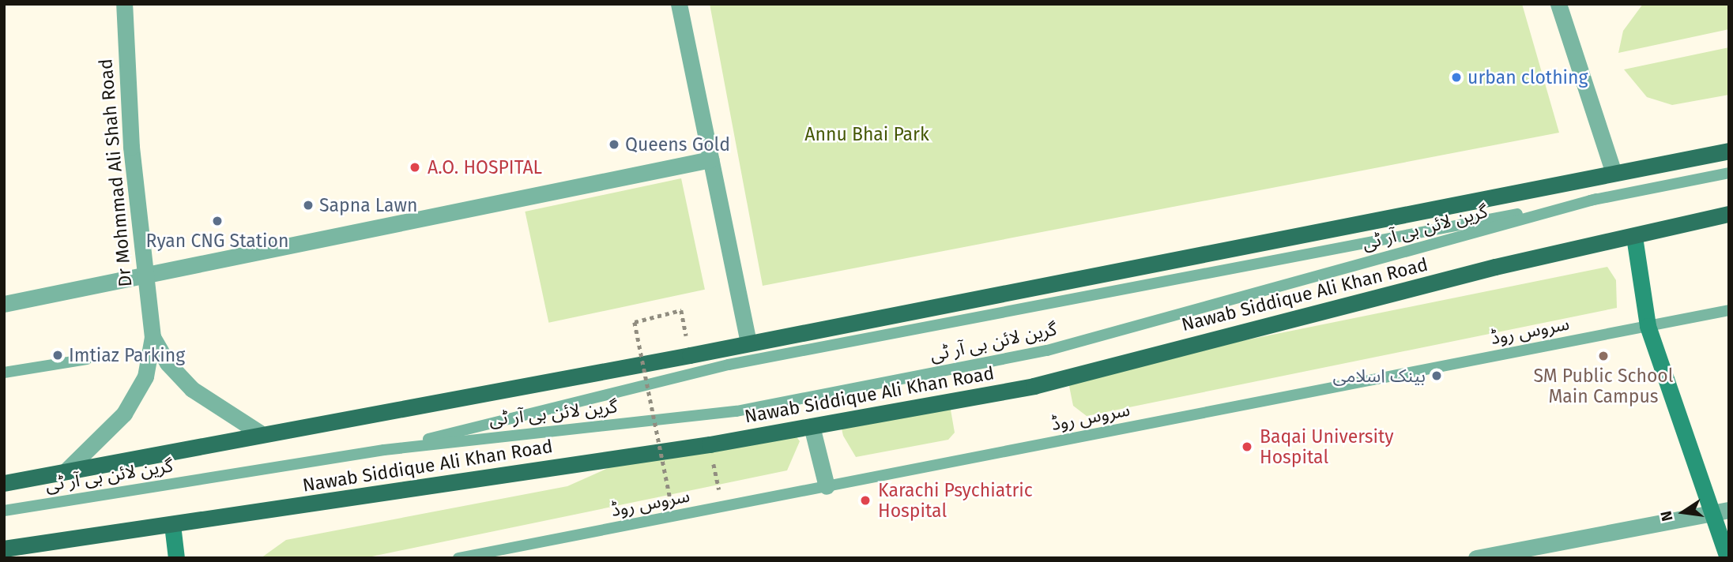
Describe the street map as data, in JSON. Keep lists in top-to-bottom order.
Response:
{
  "streets": {
    "main road": ["Nawab Siddique Ali Khan Road"],
    "street": ["Dr Mohmmad Ali Shah Road"],
    "lane": ["گرین لائن بی آر ٹی", "سروس روڈ"]
  },
  "parks": ["Annu Bhai Park"],
  "places": [
    "urban clothing",
    "Queens Gold",
    "A.O. HOSPITAL",
    "Sapna Lawn",
    "Ryan CNG Station",
    "Imtiaz Parking",
    "SM Public School Main Campus",
    "بینک اسلامی",
    "Baqai University Hospital",
    "Karachi Psychiatric Hospital"
  ],
  "north": "left"
}
